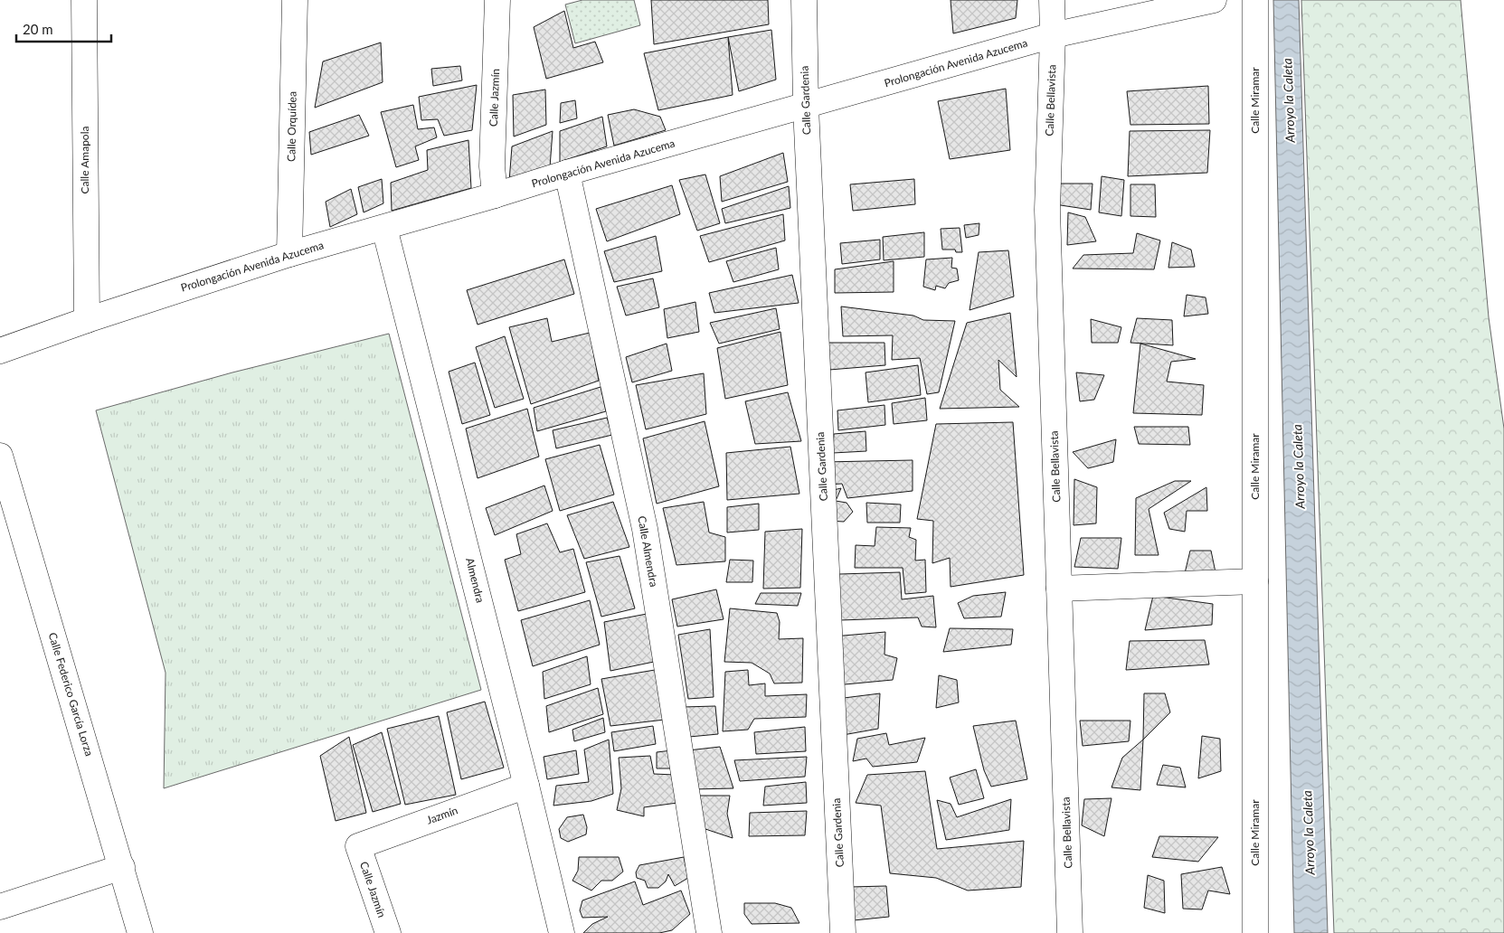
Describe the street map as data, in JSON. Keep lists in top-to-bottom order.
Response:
{
  "streets": {
    "street": [
      "Prolongación Avenida Azucema",
      "Calle Jazmín",
      "Calle Gardenia",
      "Calle Bellavista",
      "Calle Miramar",
      "Calle Orquídea",
      "Calle Amapola",
      "Calle Almendra",
      "Almendra",
      "Calle Federico García Lorza",
      "Jazmín"
    ]
  },
  "crossings": [
    ["Prolongación Avenida Azucema", "Calle Jazmín"],
    ["Prolongación Avenida Azucema", "Calle Gardenia"],
    ["Prolongación Avenida Azucema", "Calle Bellavista"],
    ["Prolongación Avenida Azucema", "Calle Orquídea"],
    ["Prolongación Avenida Azucema", "Calle Amapola"],
    ["Prolongación Avenida Azucema", "Calle Almendra"],
    ["Prolongación Avenida Azucema", "Almendra"],
    ["Calle Jazmín", "Jazmín"],
    ["Almendra", "Jazmín"]
  ],
  "water": ["Arroyo la Caleta"],
  "scale_bar": "20 m"
}
